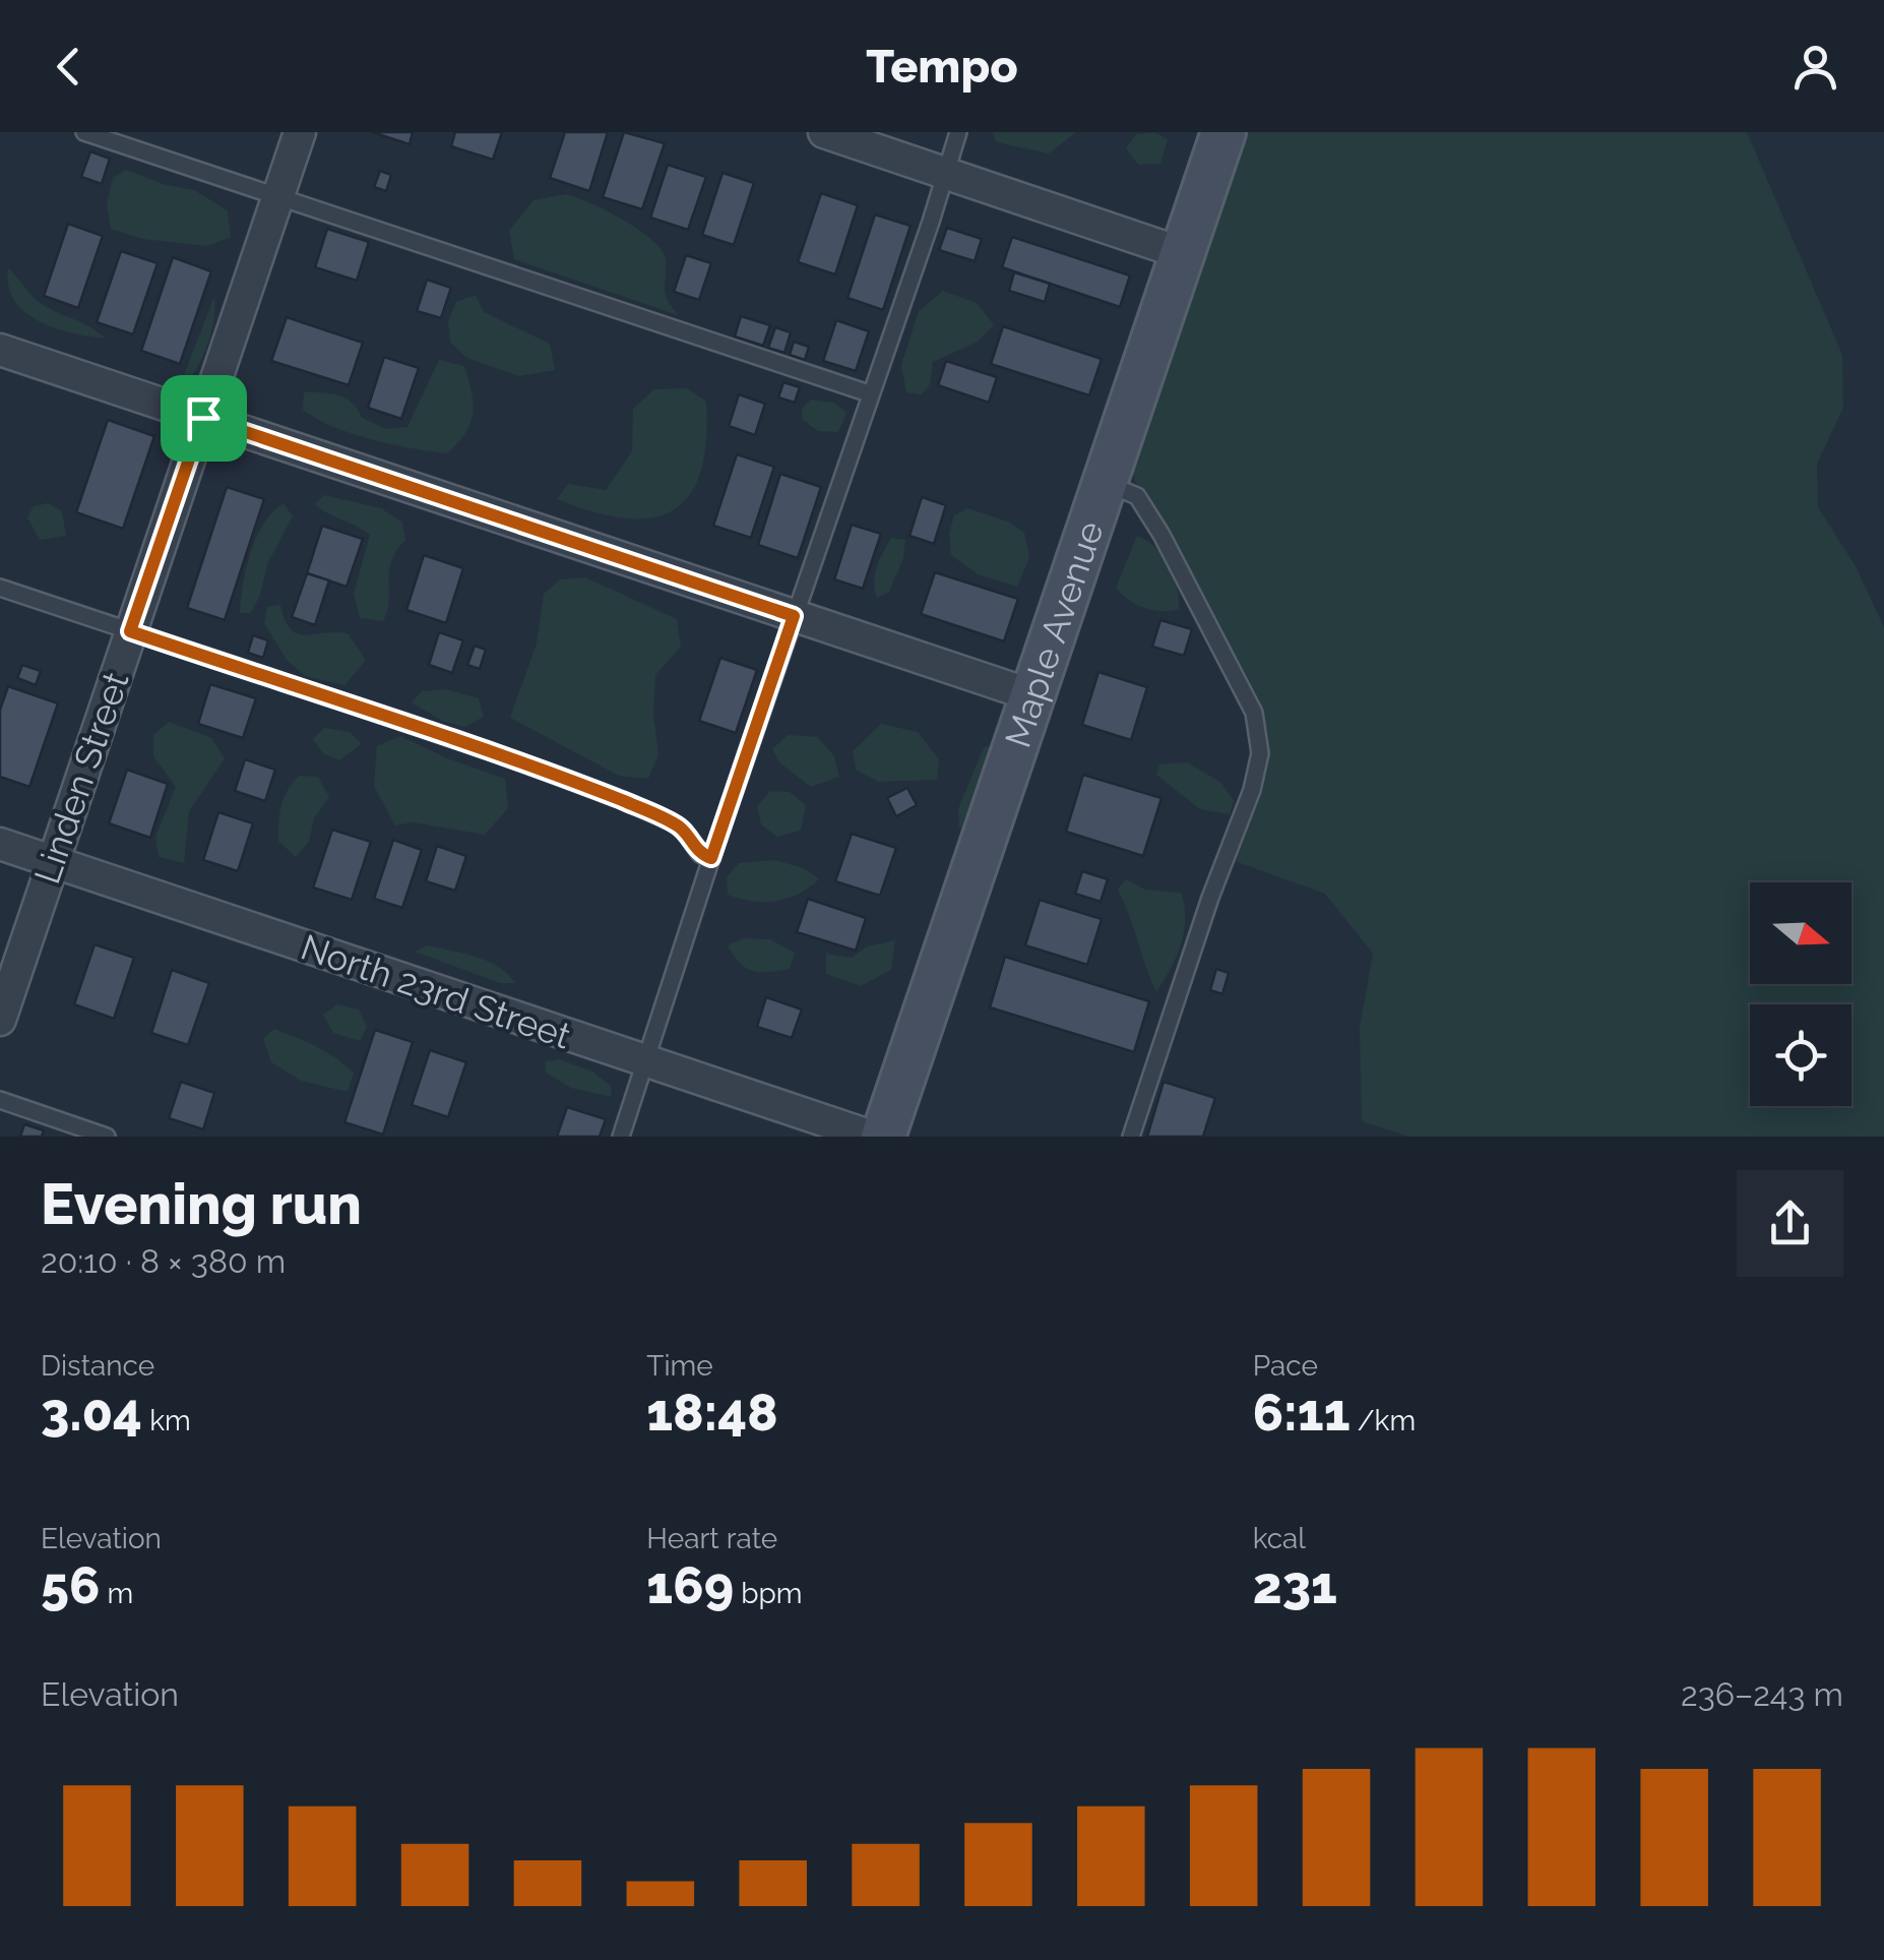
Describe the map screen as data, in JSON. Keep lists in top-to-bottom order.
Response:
{
  "streets": {
    "main road": ["Maple Avenue"],
    "street": ["Linden Street", "North 23rd Street"]
  },
  "crossings": [
    ["Linden Street", "North 23rd Street"]
  ],
  "north": "right",
  "page": {
    "header": "Tempo",
    "heading": ["Evening run", "20:10 · 8 × 380 m"],
    "stats": [
      ["Distance", "3.04 km"],
      ["Time", "18:48"],
      ["Pace", "6:11 /km"],
      ["Elevation", "56 m"],
      ["Heart rate", "169 bpm"],
      ["kcal", "231"]
    ],
    "chart": ["Elevation", "236–243 m"]
  }
}
